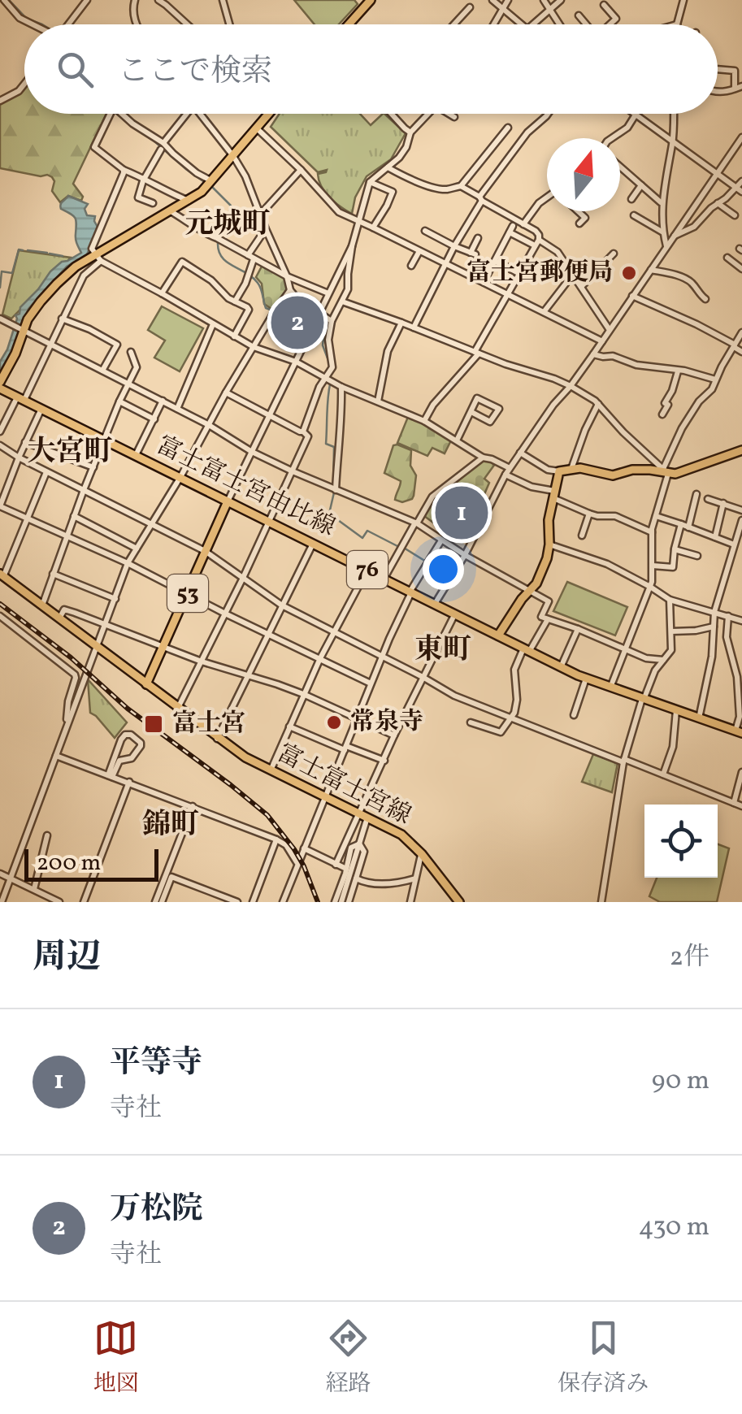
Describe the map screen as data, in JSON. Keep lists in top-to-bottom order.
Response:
{
  "streets": {
    "main road": [
      "富士富士宮由比線",
      "76",
      "53",
      "富士富士宮線"
    ]
  },
  "crossings": [
    ["富士富士宮由比線", "53"],
    ["53", "富士富士宮線"]
  ],
  "districts": [
    "元城町",
    "大宮町",
    "東町",
    "錦町"
  ],
  "places": {
    "other": ["富士宮郵便局", "常泉寺"],
    "transit": ["富士宮"]
  },
  "scale_bar": "200 m",
  "north": "top",
  "page": {
    "search": "ここで検索",
    "pins": ["2", "1"],
    "scale": "200 m",
    "heading": ["周辺", "2件"],
    "list": [
      {
        "mark": "1",
        "name": "平等寺",
        "note": "寺社",
        "value": "90 m"
      },
      {
        "mark": "2",
        "name": "万松院",
        "note": "寺社",
        "value": "430 m"
      }
    ],
    "nav": ["地図", "経路", "保存済み"]
  }
}
